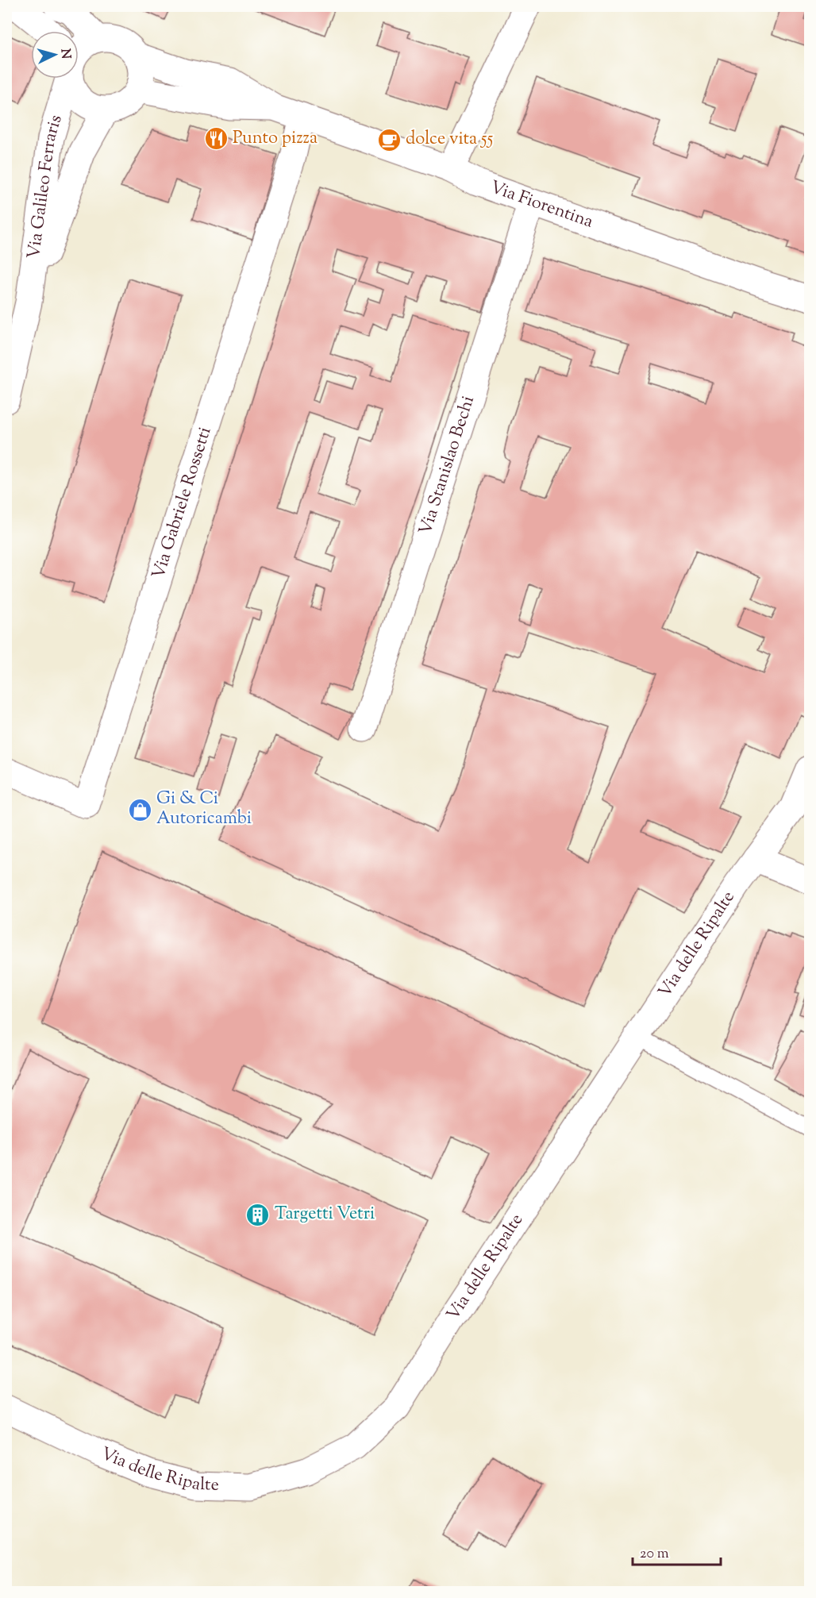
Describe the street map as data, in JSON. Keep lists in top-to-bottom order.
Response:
{
  "streets": {
    "street": [
      "Via Galileo Ferraris",
      "Via Fiorentina",
      "Via Stanislao Bechi",
      "Via Gabriele Rossetti",
      "Via delle Ripalte"
    ]
  },
  "crossings": [
    ["Via Fiorentina", "Via Stanislao Bechi"],
    ["Via Fiorentina", "Via Gabriele Rossetti"]
  ],
  "places": {
    "restaurant": ["Punto pizza"],
    "cafe": ["dolce vita 55"],
    "shop": ["Gi & Ci Autoricambi"],
    "building": ["Targetti Vetri"]
  },
  "scale_bar": "20 m",
  "north": "right"
}
